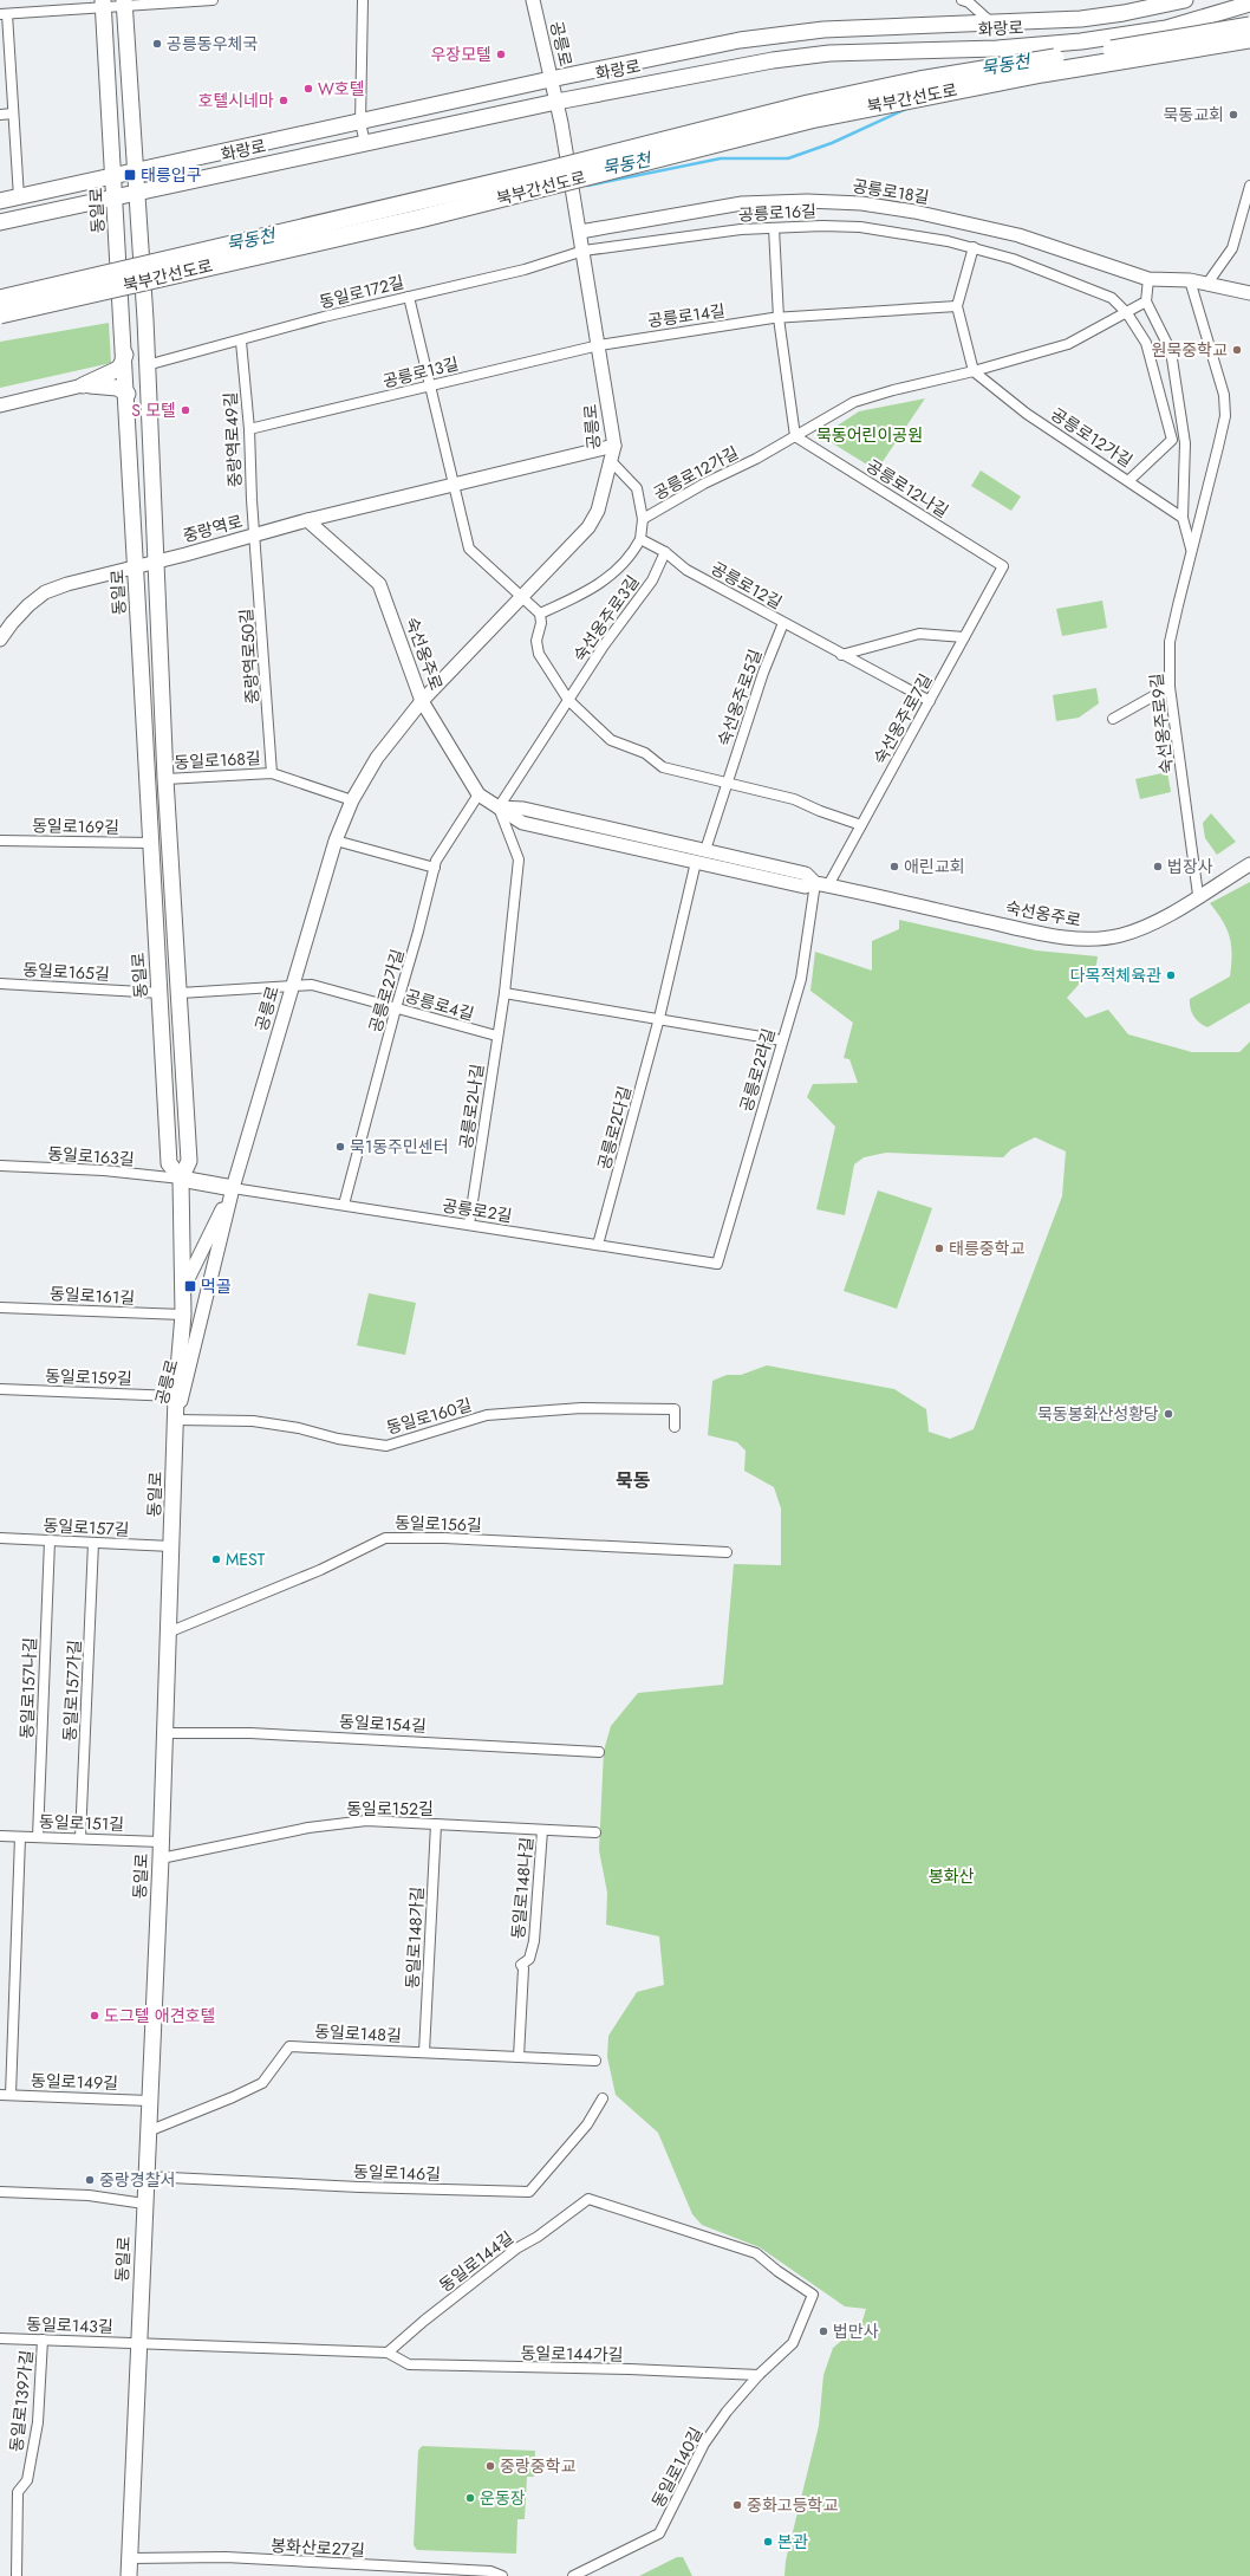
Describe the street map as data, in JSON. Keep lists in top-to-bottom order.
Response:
{
  "streets": {
    "highway": ["북부간선도로"],
    "main road": ["화랑로", "동일로"],
    "street": [
      "공릉로",
      "공릉로18길",
      "공릉로16길",
      "동일로172길",
      "공릉로14길",
      "공릉로13길",
      "공릉로12가길",
      "중랑역로49길",
      "공릉로12나길",
      "중랑역로",
      "공릉로12길",
      "숙선옹주로3길",
      "숙선옹주로",
      "중랑역로50길",
      "숙선옹주로5길",
      "숙선옹주로7길",
      "숙선옹주로9길",
      "동일로168길",
      "동일로169길",
      "동일로165길",
      "공릉로2가길",
      "공릉로4길",
      "공릉로2라길",
      "공릉로2나길",
      "공릉로2다길",
      "동일로163길",
      "공릉로2길",
      "동일로161길",
      "동일로159길",
      "동일로160길",
      "동일로156길",
      "동일로157길",
      "동일로157나길",
      "동일로157가길",
      "동일로154길",
      "동일로152길",
      "동일로151길",
      "동일로148나길",
      "동일로148가길",
      "동일로148길",
      "동일로149길",
      "동일로146길",
      "동일로144길",
      "동일로143길",
      "동일로144가길",
      "동일로139가길",
      "동일로140길",
      "봉화산로27길"
    ]
  },
  "crossings": [
    ["화랑로", "공릉로"],
    ["화랑로", "동일로"],
    ["공릉로", "공릉로18길"],
    ["공릉로", "동일로"],
    ["공릉로", "공릉로16길"],
    ["공릉로", "동일로172길"],
    ["공릉로", "공릉로14길"],
    ["공릉로", "공릉로13길"],
    ["공릉로", "중랑역로"],
    ["공릉로", "숙선옹주로"],
    ["공릉로", "동일로168길"],
    ["공릉로", "공릉로4길"],
    ["공릉로", "공릉로2길"],
    ["공릉로", "동일로160길"],
    ["공릉로18길", "숙선옹주로9길"],
    ["동일로", "동일로172길"],
    ["동일로", "중랑역로"],
    ["동일로", "동일로168길"],
    ["동일로", "동일로169길"],
    ["동일로", "동일로165길"],
    ["동일로", "동일로163길"],
    ["동일로", "동일로161길"],
    ["동일로", "동일로159길"],
    ["동일로", "동일로160길"],
    ["동일로", "동일로156길"],
    ["동일로", "동일로157길"],
    ["동일로", "동일로154길"],
    ["동일로", "동일로152길"],
    ["동일로", "동일로151길"],
    ["동일로", "동일로148길"],
    ["동일로", "동일로149길"],
    ["동일로", "동일로146길"],
    ["동일로", "동일로143길"],
    ["동일로", "봉화산로27길"],
    ["공릉로16길", "동일로172길"],
    ["공릉로16길", "공릉로12가길"],
    ["동일로172길", "중랑역로49길"],
    ["공릉로14길", "공릉로13길"],
    ["공릉로13길", "중랑역로49길"],
    ["공릉로12가길", "공릉로12나길"],
    ["중랑역로49길", "중랑역로"],
    ["중랑역로49길", "중랑역로50길"],
    ["공릉로12나길", "숙선옹주로7길"],
    ["중랑역로", "숙선옹주로"],
    ["중랑역로", "중랑역로50길"],
    ["공릉로12길", "숙선옹주로3길"],
    ["공릉로12길", "숙선옹주로5길"],
    ["공릉로12길", "숙선옹주로7길"],
    ["숙선옹주로3길", "숙선옹주로"],
    ["숙선옹주로3길", "공릉로2나길"],
    ["숙선옹주로", "숙선옹주로5길"],
    ["숙선옹주로", "숙선옹주로7길"],
    ["숙선옹주로", "숙선옹주로9길"],
    ["숙선옹주로", "공릉로2가길"],
    ["숙선옹주로", "공릉로2라길"],
    ["숙선옹주로", "공릉로2나길"],
    ["숙선옹주로", "공릉로2다길"],
    ["중랑역로50길", "동일로168길"],
    ["공릉로2가길", "공릉로4길"],
    ["공릉로2가길", "공릉로2길"],
    ["공릉로4길", "공릉로2나길"],
    ["공릉로2라길", "공릉로2길"],
    ["공릉로2나길", "공릉로2길"],
    ["공릉로2다길", "공릉로2길"],
    ["동일로157길", "동일로157나길"],
    ["동일로157길", "동일로157가길"],
    ["동일로157나길", "동일로151길"],
    ["동일로157가길", "동일로151길"],
    ["동일로152길", "동일로148나길"],
    ["동일로152길", "동일로148가길"],
    ["동일로148나길", "동일로148길"],
    ["동일로148가길", "동일로148길"],
    ["동일로144길", "동일로144가길"],
    ["동일로144길", "동일로140길"],
    ["동일로143길", "동일로139가길"],
    ["동일로144가길", "동일로140길"]
  ],
  "districts": ["묵동"],
  "water": ["묵동천"],
  "parks": ["묵동어린이공원", "봉화산"],
  "places": {
    "other": [
      "공릉동우체국",
      "우장모텔",
      "W호텔",
      "호텔시네마",
      "묵동교회",
      "원묵중학교",
      "S 모텔",
      "애린교회",
      "법장사",
      "다목적체육관",
      "묵1동주민센터",
      "태릉중학교",
      "묵동봉화산성황당",
      "MEST",
      "도그텔 애견호텔",
      "중랑경찰서",
      "법만사",
      "중랑중학교",
      "운동장",
      "중화고등학교",
      "본관"
    ],
    "transit": ["태릉입구", "먹골"]
  }
}
